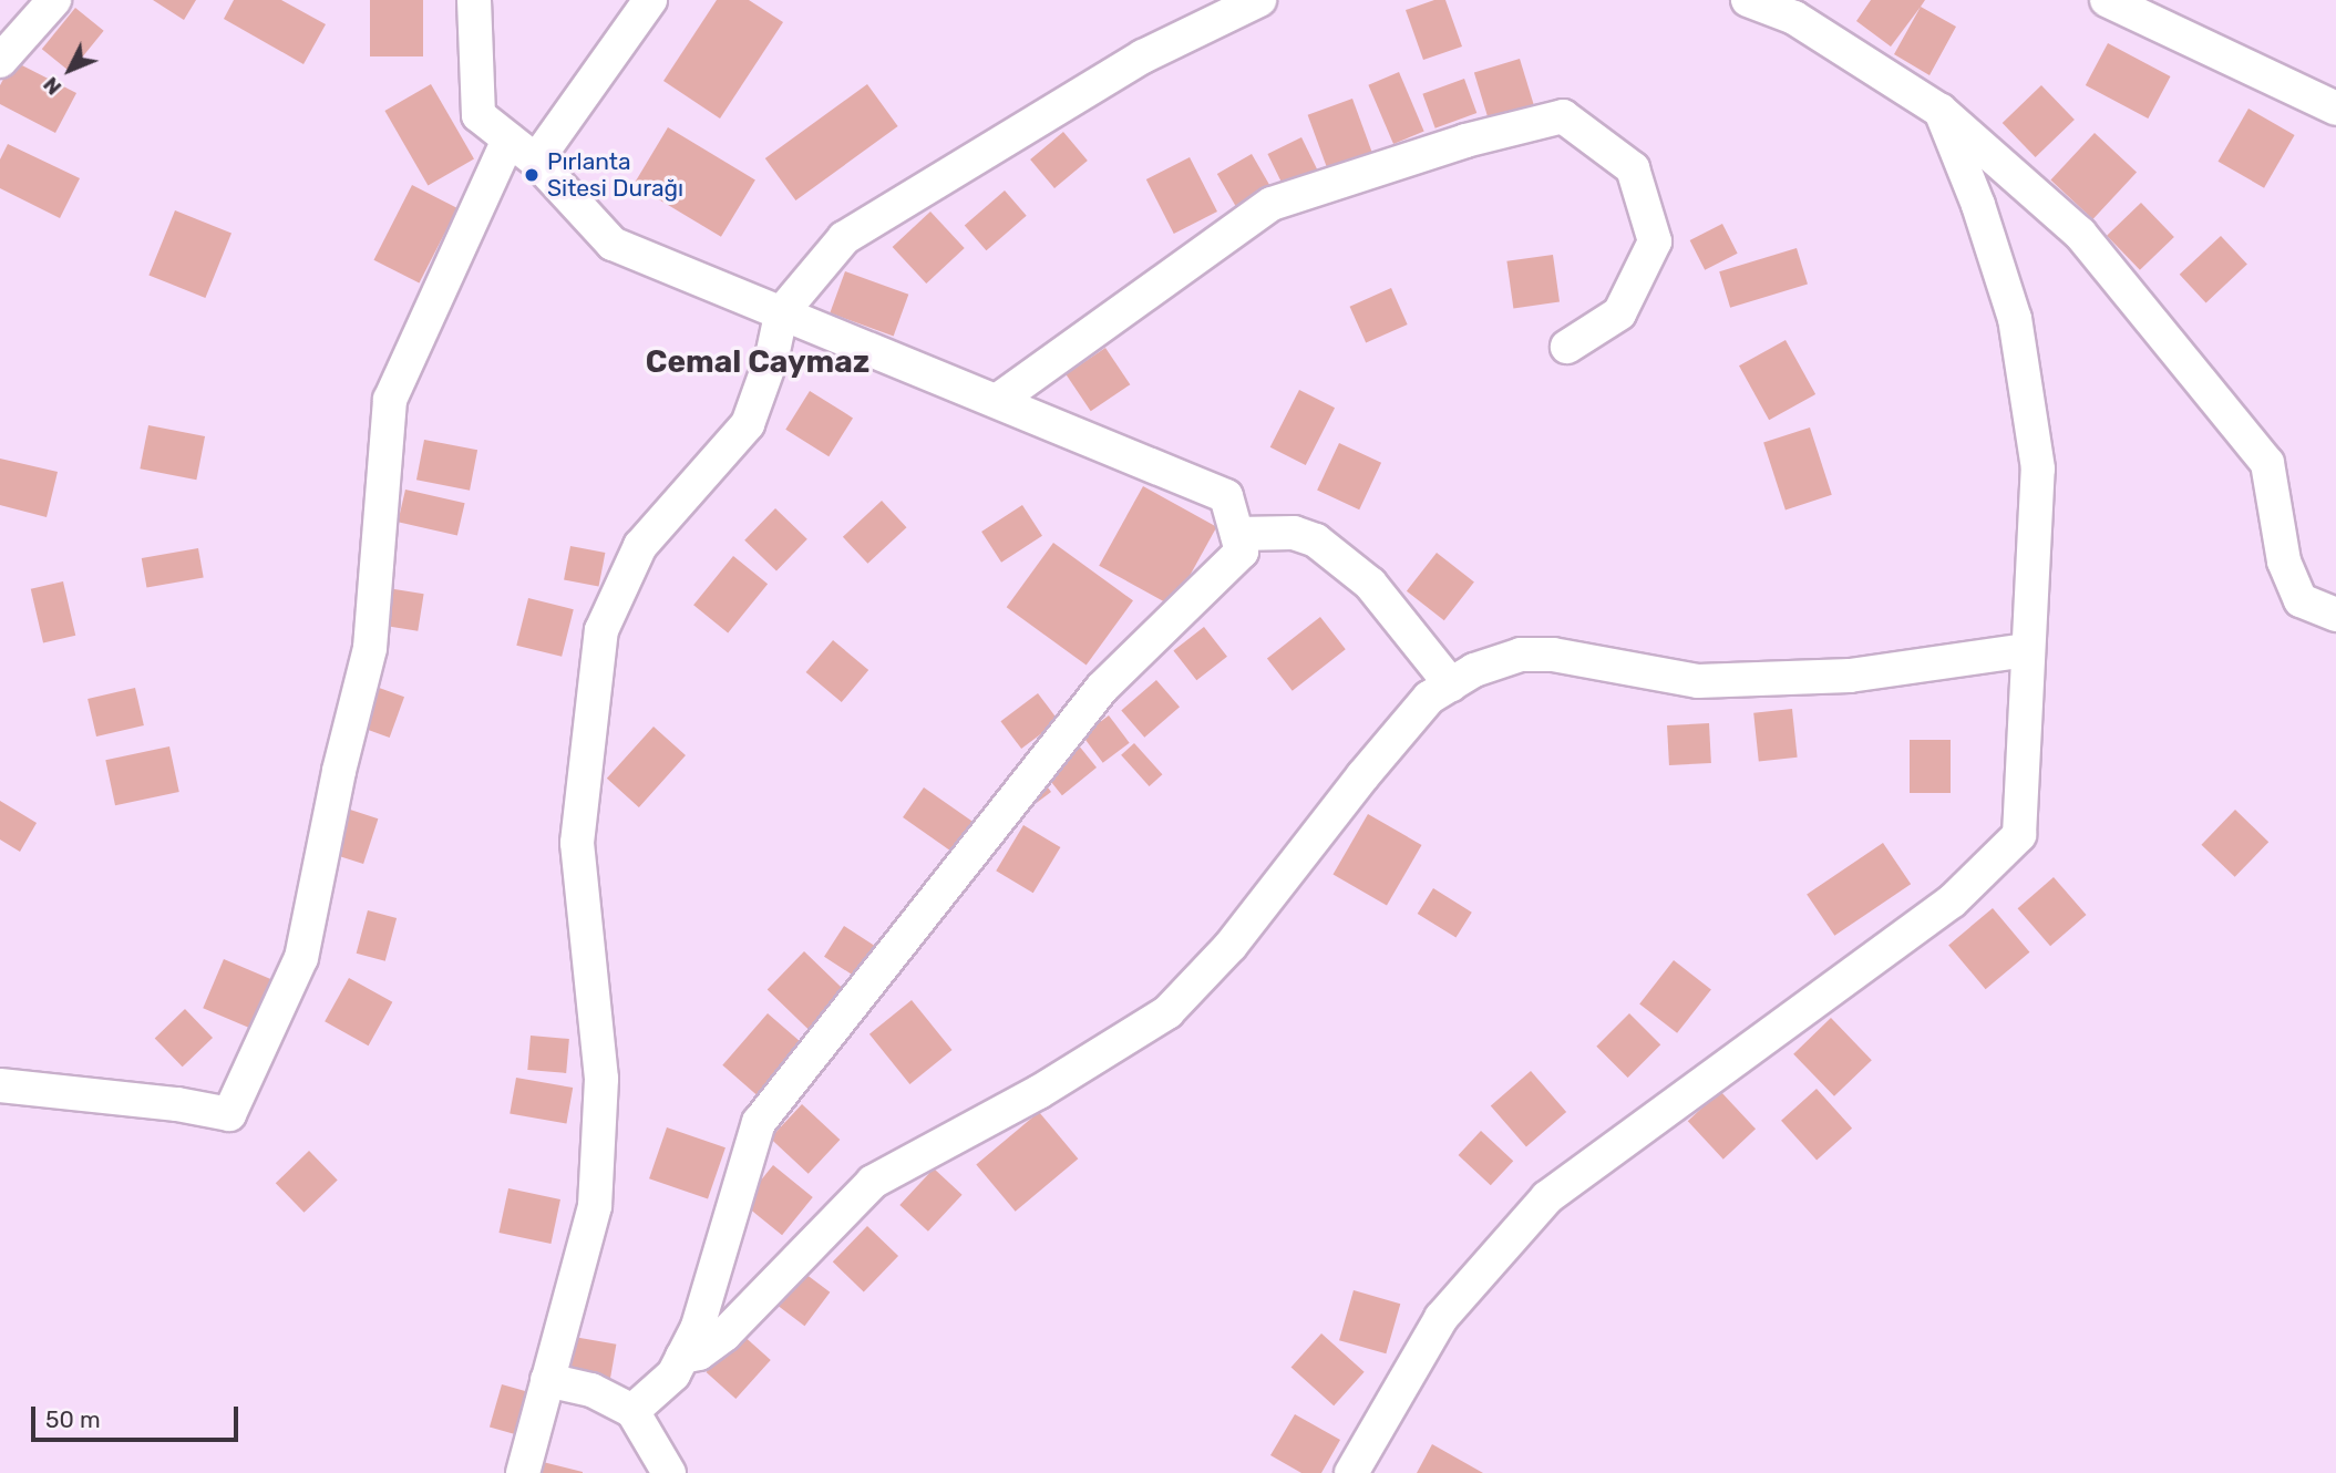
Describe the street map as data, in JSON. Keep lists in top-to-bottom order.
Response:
{
  "districts": ["Cemal Caymaz"],
  "places": ["Pırlanta Sitesi Durağı"],
  "scale_bar": "50 m",
  "north": "bottom left"
}
